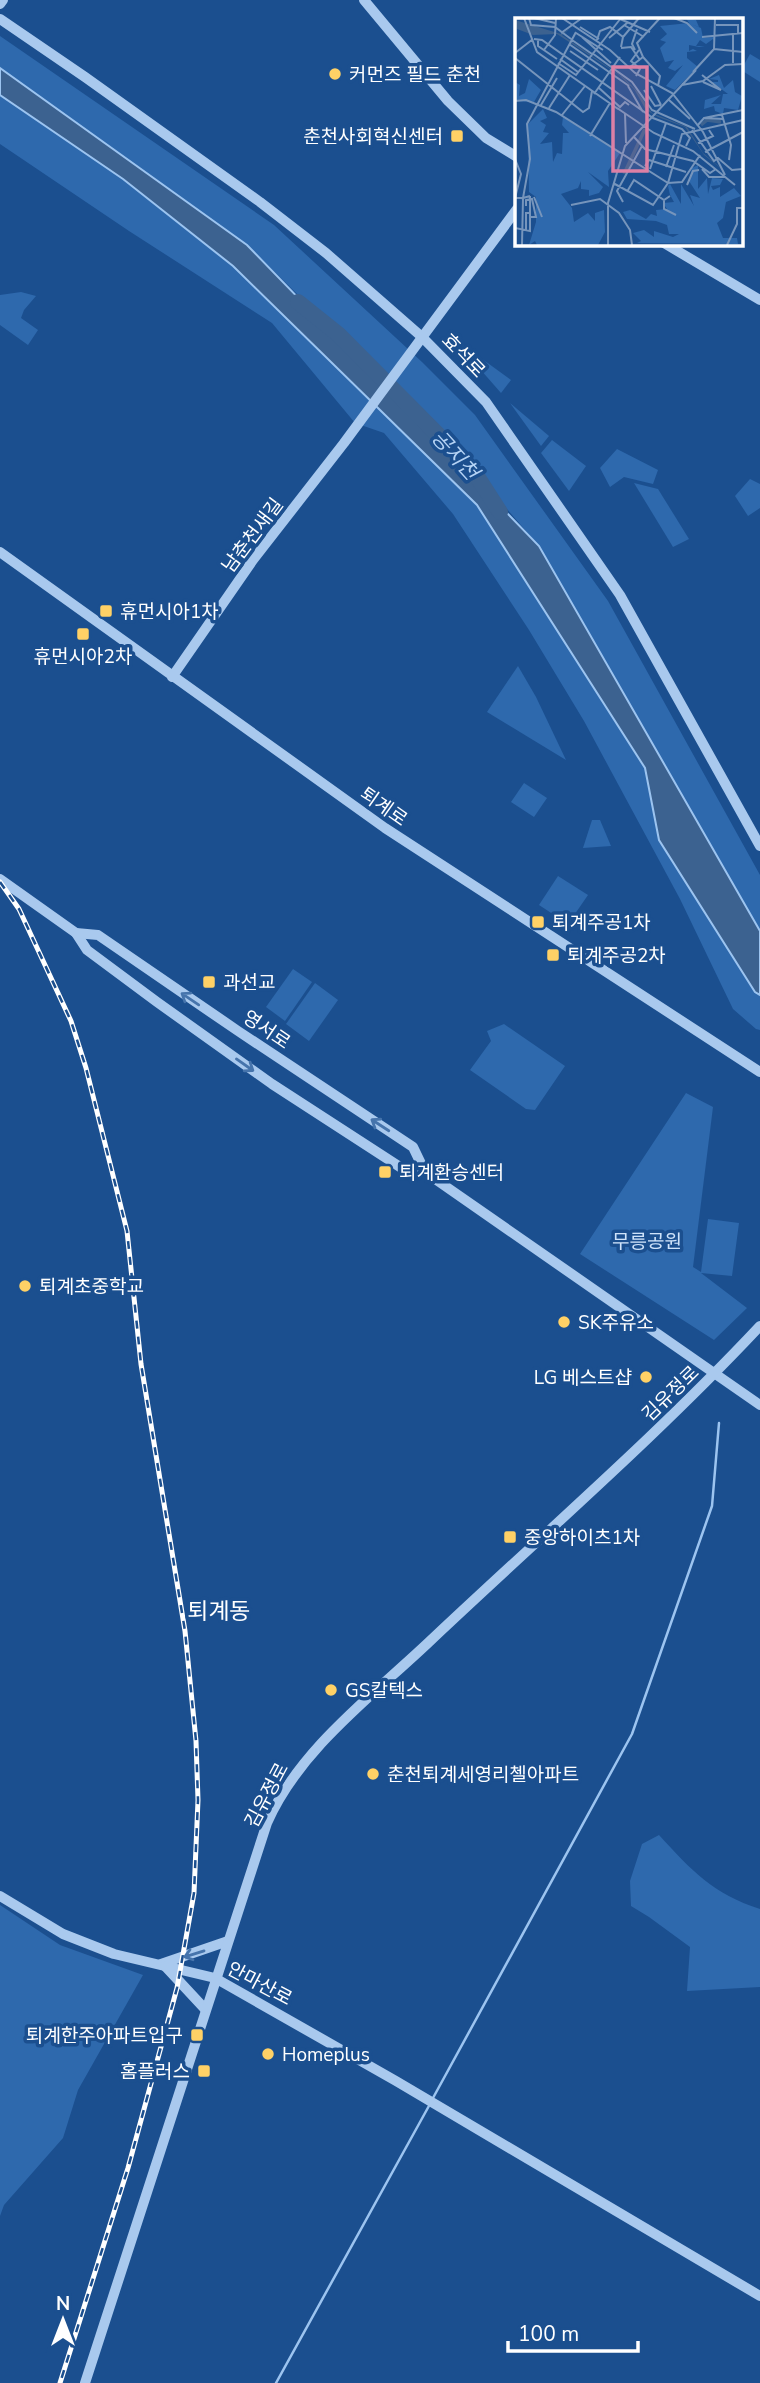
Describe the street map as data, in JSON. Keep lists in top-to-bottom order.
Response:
{
  "streets": {
    "street": [
      "효석로",
      "남춘천새길",
      "퇴계로",
      "영서로",
      "김유정로",
      "안마산로"
    ]
  },
  "crossings": [
    ["효석로", "남춘천새길"],
    ["남춘천새길", "퇴계로"],
    ["영서로", "김유정로"],
    ["김유정로", "안마산로"]
  ],
  "districts": ["퇴계동"],
  "water": ["공지천"],
  "parks": ["무릉공원"],
  "places": {
    "other": [
      "커먼즈 필드 춘천",
      "퇴계초중학교",
      "SK주유소",
      "LG 베스트샵",
      "GS칼텍스",
      "춘천퇴계세영리첼아파트",
      "Homeplus"
    ],
    "transit": [
      "춘천사회혁신센터",
      "휴먼시아1차",
      "휴먼시아2차",
      "퇴계주공1차",
      "퇴계주공2차",
      "과선교",
      "퇴계환승센터",
      "중앙하이츠1차",
      "퇴계한주아파트입구",
      "홈플러스"
    ]
  },
  "scale_bar": "100 m",
  "north": "top"
}
